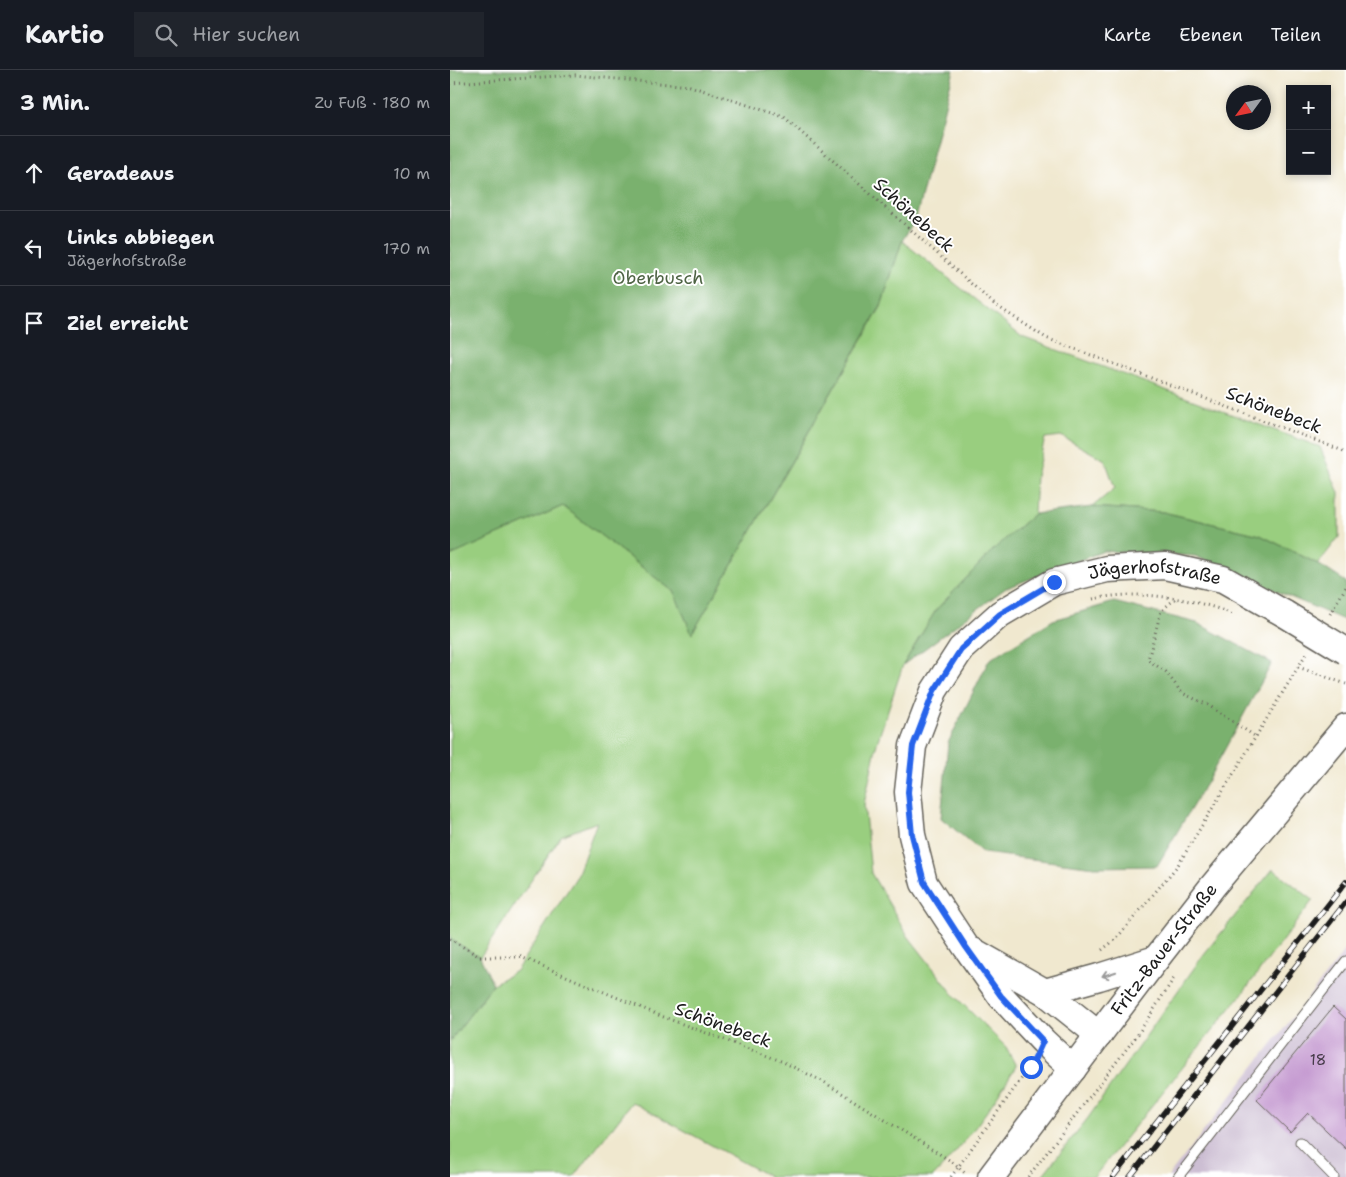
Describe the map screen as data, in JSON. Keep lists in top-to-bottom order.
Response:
{
  "streets": {
    "street": ["Jägerhofstraße", "Fritz-Bauer-Straße"],
    "path": ["Schönebeck"]
  },
  "crossings": [
    ["Jägerhofstraße", "Fritz-Bauer-Straße"]
  ],
  "parks": ["Oberbusch"],
  "house_numbers": ["18"],
  "north": "bottom left",
  "page": {
    "header": "Kartio",
    "search": "Hier suchen",
    "nav": ["Karte", "Ebenen", "Teilen"],
    "heading": ["3 Min.", "Zu Fuß · 180 m"],
    "map_buttons": ["+", "−"],
    "list": [
      ["Geradeaus", "10 m"],
      ["Links abbiegen", "Jägerhofstraße", "170 m"],
      "Ziel erreicht"
    ]
  }
}
